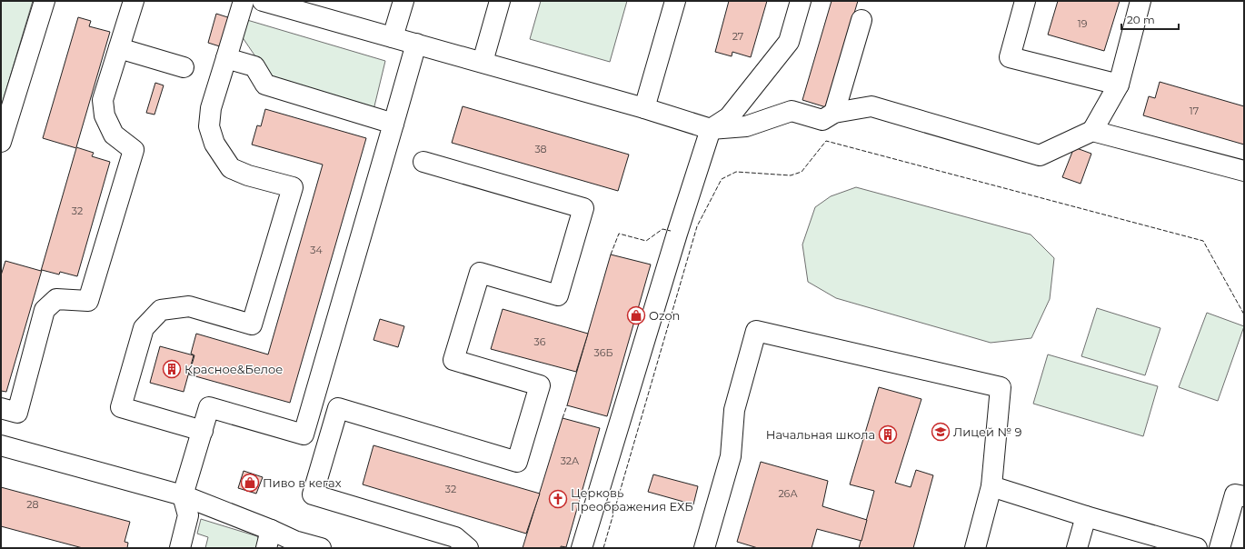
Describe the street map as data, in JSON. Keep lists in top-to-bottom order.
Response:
{
  "places": {
    "shop": ["Ozon", "Пиво в кегах"],
    "building": ["Красное&Белое", "Начальная школа"],
    "school or university": ["Лицей № 9"],
    "church": ["Церковь Преображения ЕХБ"]
  },
  "house_numbers": [
    "19",
    "27",
    "17",
    "38",
    "32",
    "34",
    "36",
    "36Б",
    "32А",
    "32",
    "26А",
    "28"
  ],
  "scale_bar": "20 m"
}
